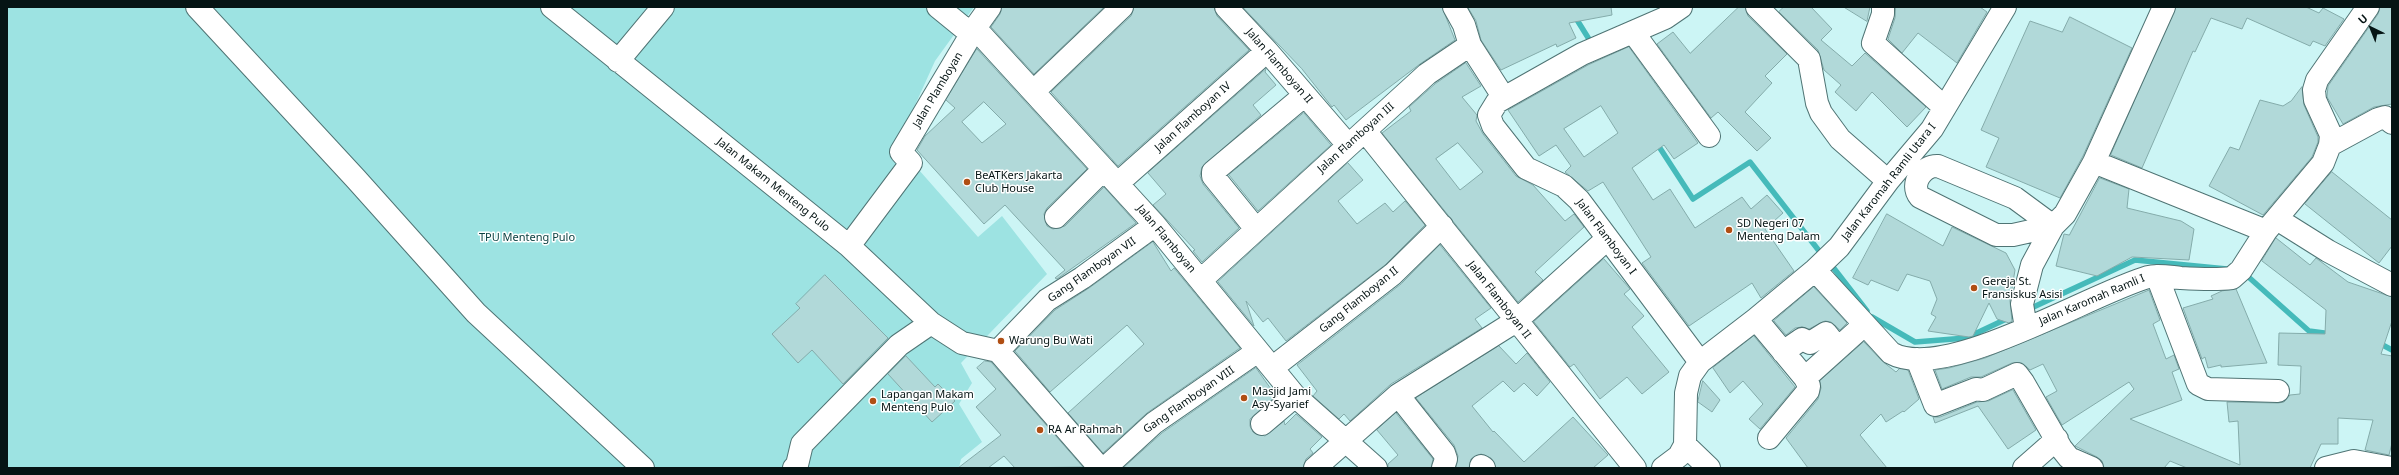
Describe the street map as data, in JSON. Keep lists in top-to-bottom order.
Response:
{
  "streets": {
    "street": [
      "Jalan Flamboyan II",
      "Jalan Plamboyan",
      "Jalan Flamboyan IV",
      "Jalan Flamboyan III",
      "Jalan Karomah Ramli Utara I",
      "Jalan Makam Menteng Pulo",
      "Jalan Flamboyan I",
      "Jalan Flamboyan",
      "Gang Flamboyan VII",
      "Gang Flamboyan II",
      "Jalan Karomah Ramli I",
      "Gang Flamboyan VIII"
    ]
  },
  "crossings": [
    ["Jalan Flamboyan II", "Jalan Flamboyan IV"],
    ["Jalan Flamboyan II", "Jalan Flamboyan III"],
    ["Jalan Flamboyan II", "Gang Flamboyan II"],
    ["Jalan Plamboyan", "Jalan Makam Menteng Pulo"],
    ["Jalan Plamboyan", "Jalan Flamboyan"],
    ["Jalan Flamboyan IV", "Jalan Flamboyan"],
    ["Jalan Flamboyan III", "Jalan Flamboyan"],
    ["Jalan Karomah Ramli Utara I", "Jalan Karomah Ramli I"],
    ["Jalan Makam Menteng Pulo", "Gang Flamboyan VII"],
    ["Jalan Flamboyan", "Gang Flamboyan VII"],
    ["Jalan Flamboyan", "Gang Flamboyan II"],
    ["Jalan Flamboyan", "Gang Flamboyan VIII"]
  ],
  "parks": ["TPU Menteng Pulo"],
  "places": [
    "BeATKers Jakarta Club House",
    "SD Negeri 07 Menteng Dalam",
    "Gereja St. Fransiskus Asisi",
    "Warung Bu Wati",
    "Masjid Jami Asy-Syarief",
    "Lapangan Makam Menteng Pulo",
    "RA Ar Rahmah"
  ],
  "north": "top left"
}
